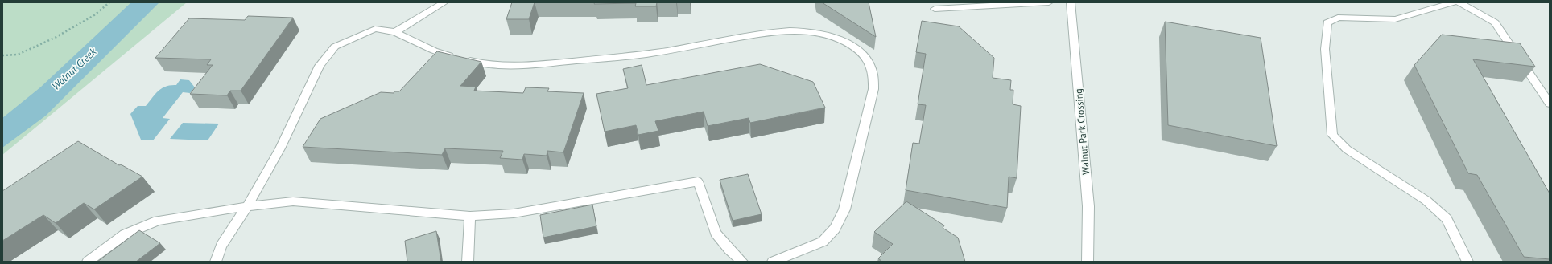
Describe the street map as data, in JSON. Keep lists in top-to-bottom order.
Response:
{
  "streets": {
    "street": ["Walnut Park Crossing"]
  },
  "water": ["Walnut Creek"]
}
